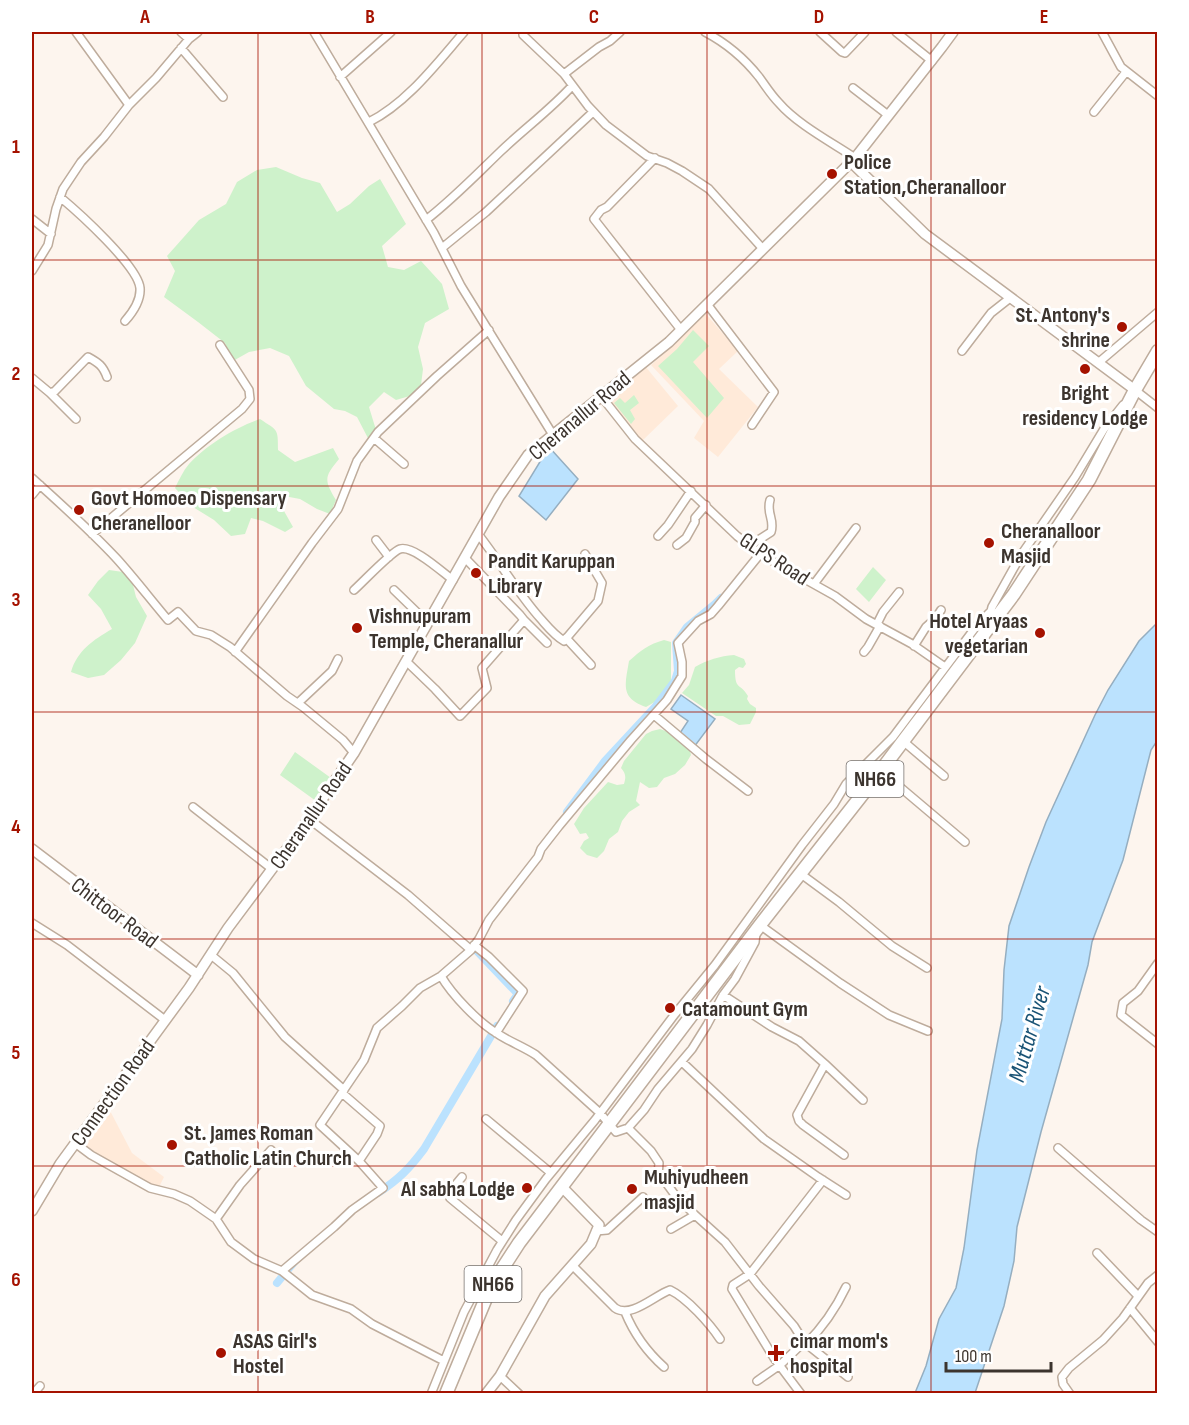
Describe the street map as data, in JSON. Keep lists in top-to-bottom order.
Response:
{
  "streets": {
    "highway": ["NH66"],
    "main road": ["Cheranallur Road", "Chittoor Road", "Connection Road"],
    "street": ["GLPS Road"]
  },
  "crossings": [
    ["Cheranallur Road", "GLPS Road"],
    ["Cheranallur Road", "Chittoor Road"],
    ["Cheranallur Road", "Connection Road"],
    ["Chittoor Road", "Connection Road"]
  ],
  "water": ["Muttar River"],
  "places": {
    "other": [
      "Police Station,Cheranalloor",
      "St. Antony's shrine",
      "Bright residency Lodge",
      "Govt Homoeo Dispensary Cheranelloor",
      "Cheranalloor Masjid",
      "Pandit Karuppan Library",
      "Vishnupuram Temple, Cheranallur",
      "Hotel Aryaas vegetarian",
      "Catamount Gym",
      "St. James Roman Catholic Latin Church",
      "Al sabha Lodge",
      "Muhiyudheen masjid",
      "ASAS Girl's Hostel"
    ],
    "health": ["cimar mom's hospital"]
  },
  "scale_bar": "100 m",
  "grid": {
    "columns": [
      "A",
      "B",
      "C",
      "D",
      "E"
    ],
    "rows": [
      "1",
      "2",
      "3",
      "4",
      "5",
      "6"
    ]
  }
}
